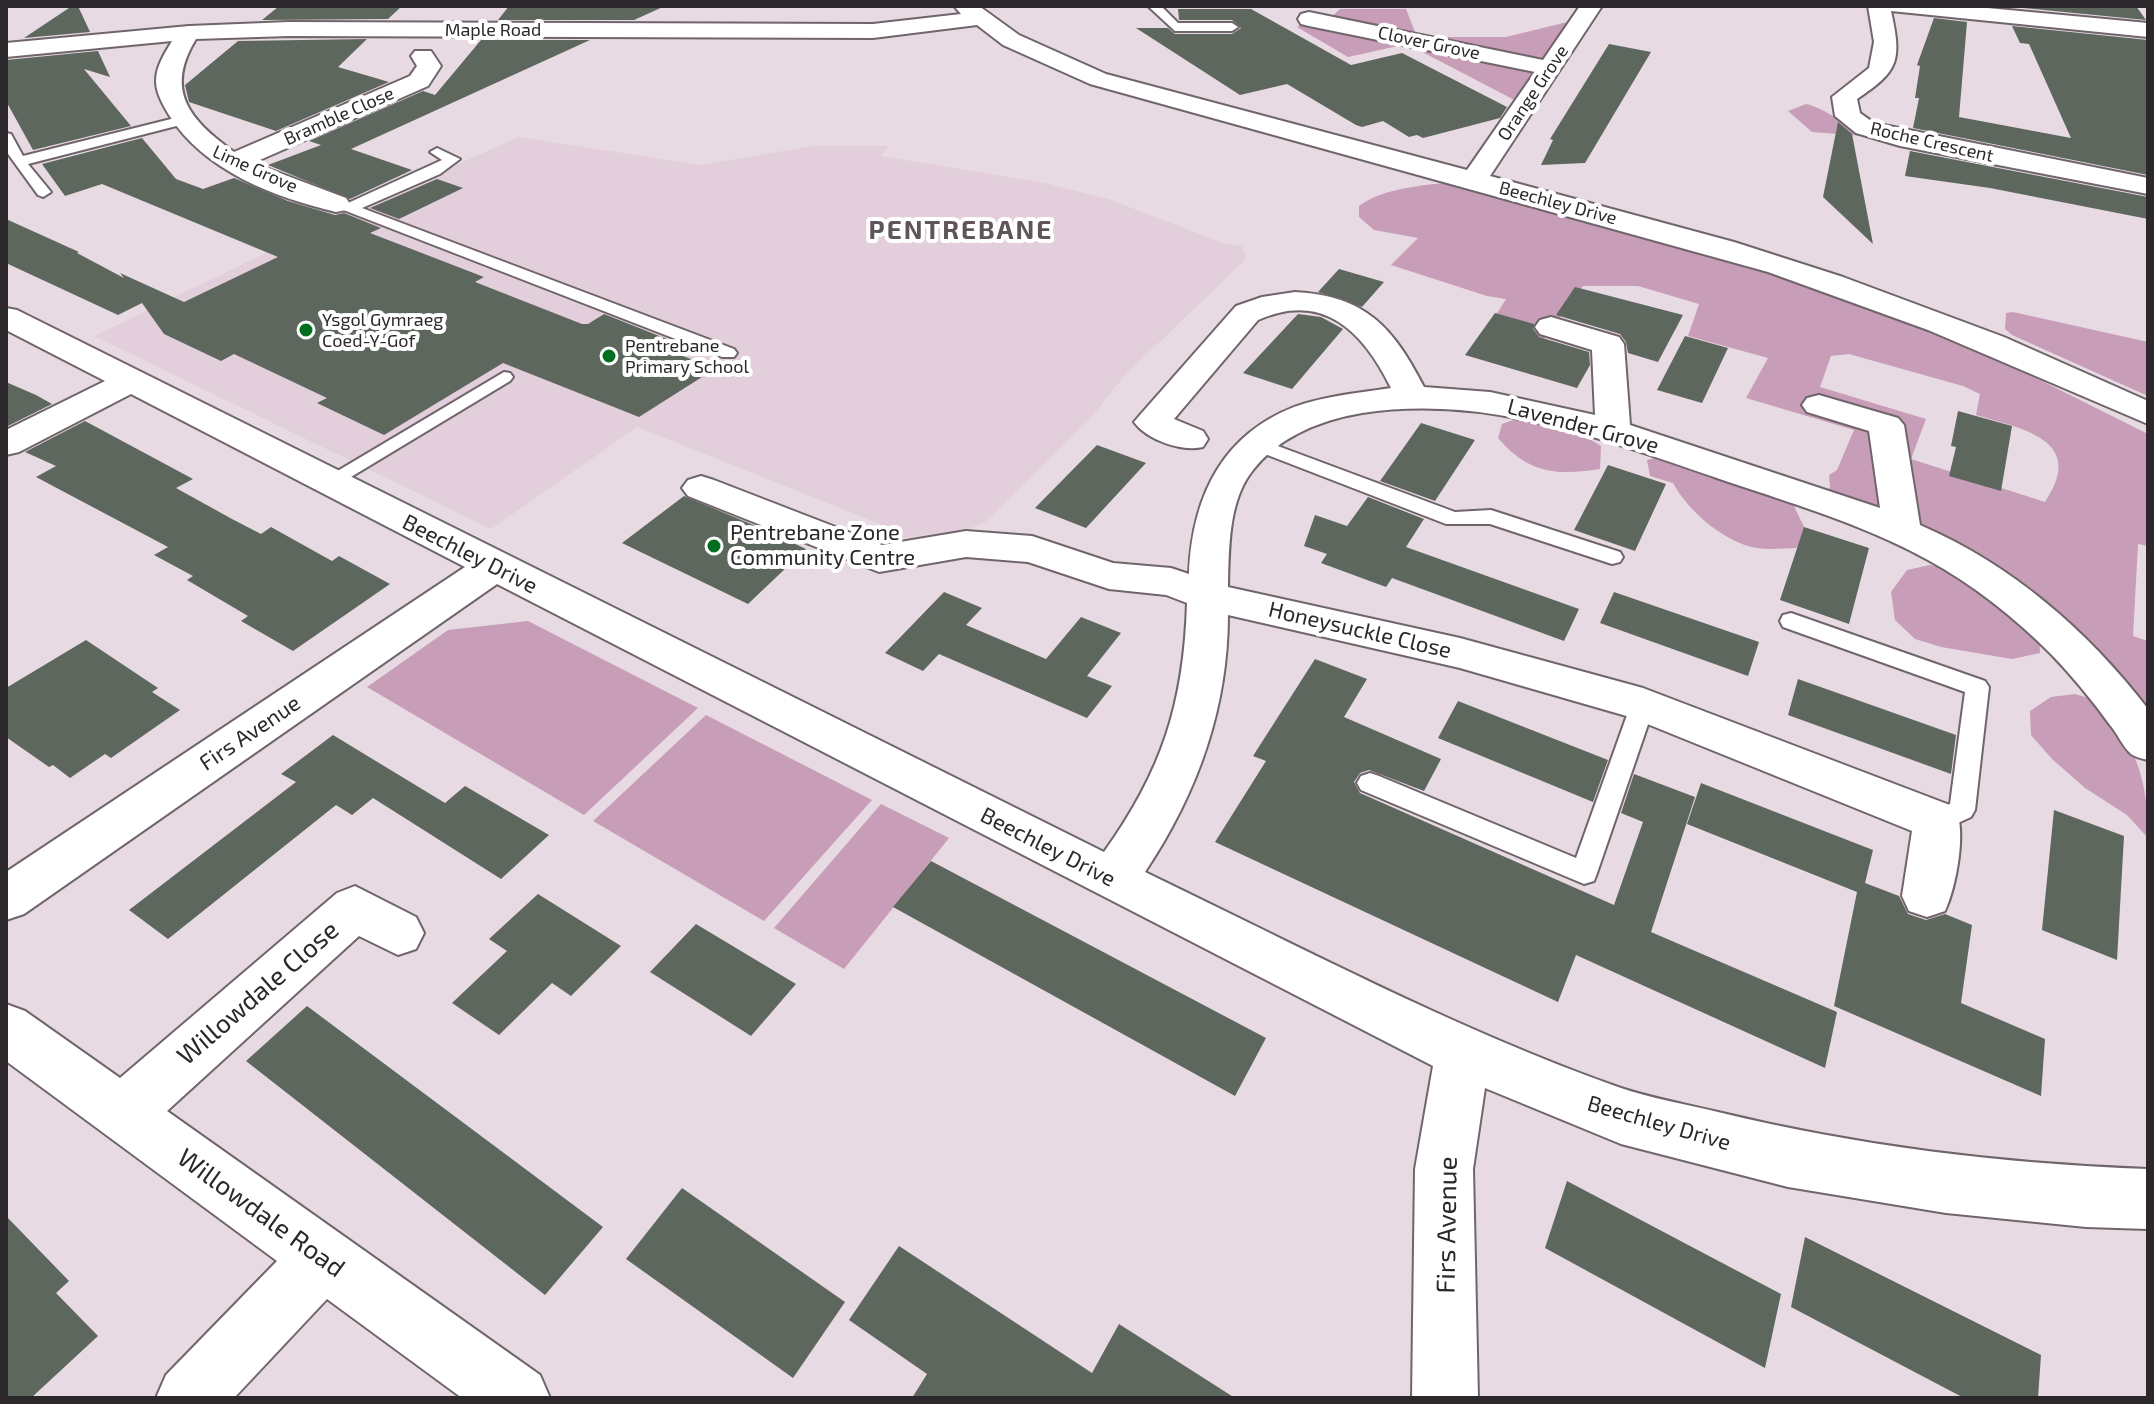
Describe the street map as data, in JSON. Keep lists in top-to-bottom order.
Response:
{
  "streets": {
    "street": [
      "Maple Road",
      "Clover Grove",
      "Orange Grove",
      "Bramble Close",
      "Roche Crescent",
      "Lime Grove",
      "Beechley Drive",
      "Lavender Grove",
      "Honeysuckle Close",
      "Firs Avenue",
      "Willowdale Close",
      "Willowdale Road"
    ]
  },
  "crossings": [
    ["Maple Road", "Lime Grove"],
    ["Maple Road", "Beechley Drive"],
    ["Clover Grove", "Orange Grove"],
    ["Orange Grove", "Beechley Drive"],
    ["Bramble Close", "Lime Grove"],
    ["Beechley Drive", "Lavender Grove"],
    ["Beechley Drive", "Firs Avenue"],
    ["Lavender Grove", "Honeysuckle Close"],
    ["Willowdale Close", "Willowdale Road"]
  ],
  "districts": ["PENTREBANE"],
  "places": ["Ysgol Gymraeg Coed-Y-Gof", "Pentrebane Primary School", "Pentrebane Zone Community Centre"]
}
